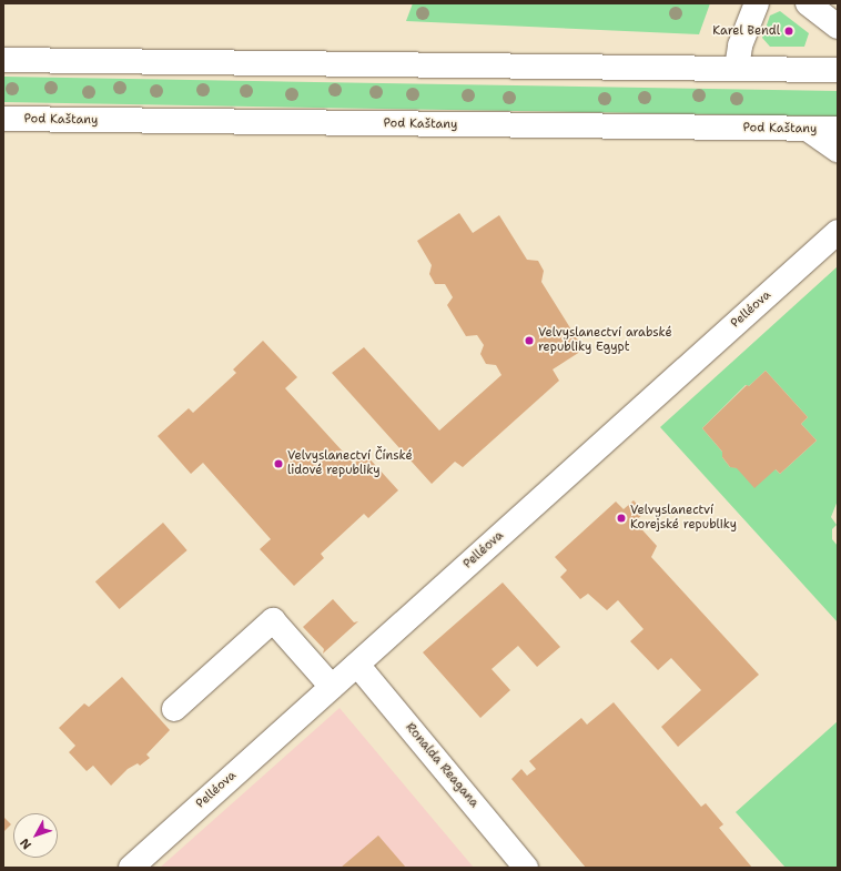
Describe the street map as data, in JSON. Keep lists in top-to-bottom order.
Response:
{
  "streets": {
    "main road": ["Pod Kaštany", "Pelléova", "Ronalda Reagana"]
  },
  "crossings": [
    ["Pelléova", "Ronalda Reagana"]
  ],
  "places": [
    "Karel Bendl",
    "Velvyslanectví arabské republiky Egypt",
    "Velvyslanectví Čínské lidové republiky",
    "Velvyslanectví Korejské republiky"
  ],
  "north": "bottom left"
}
